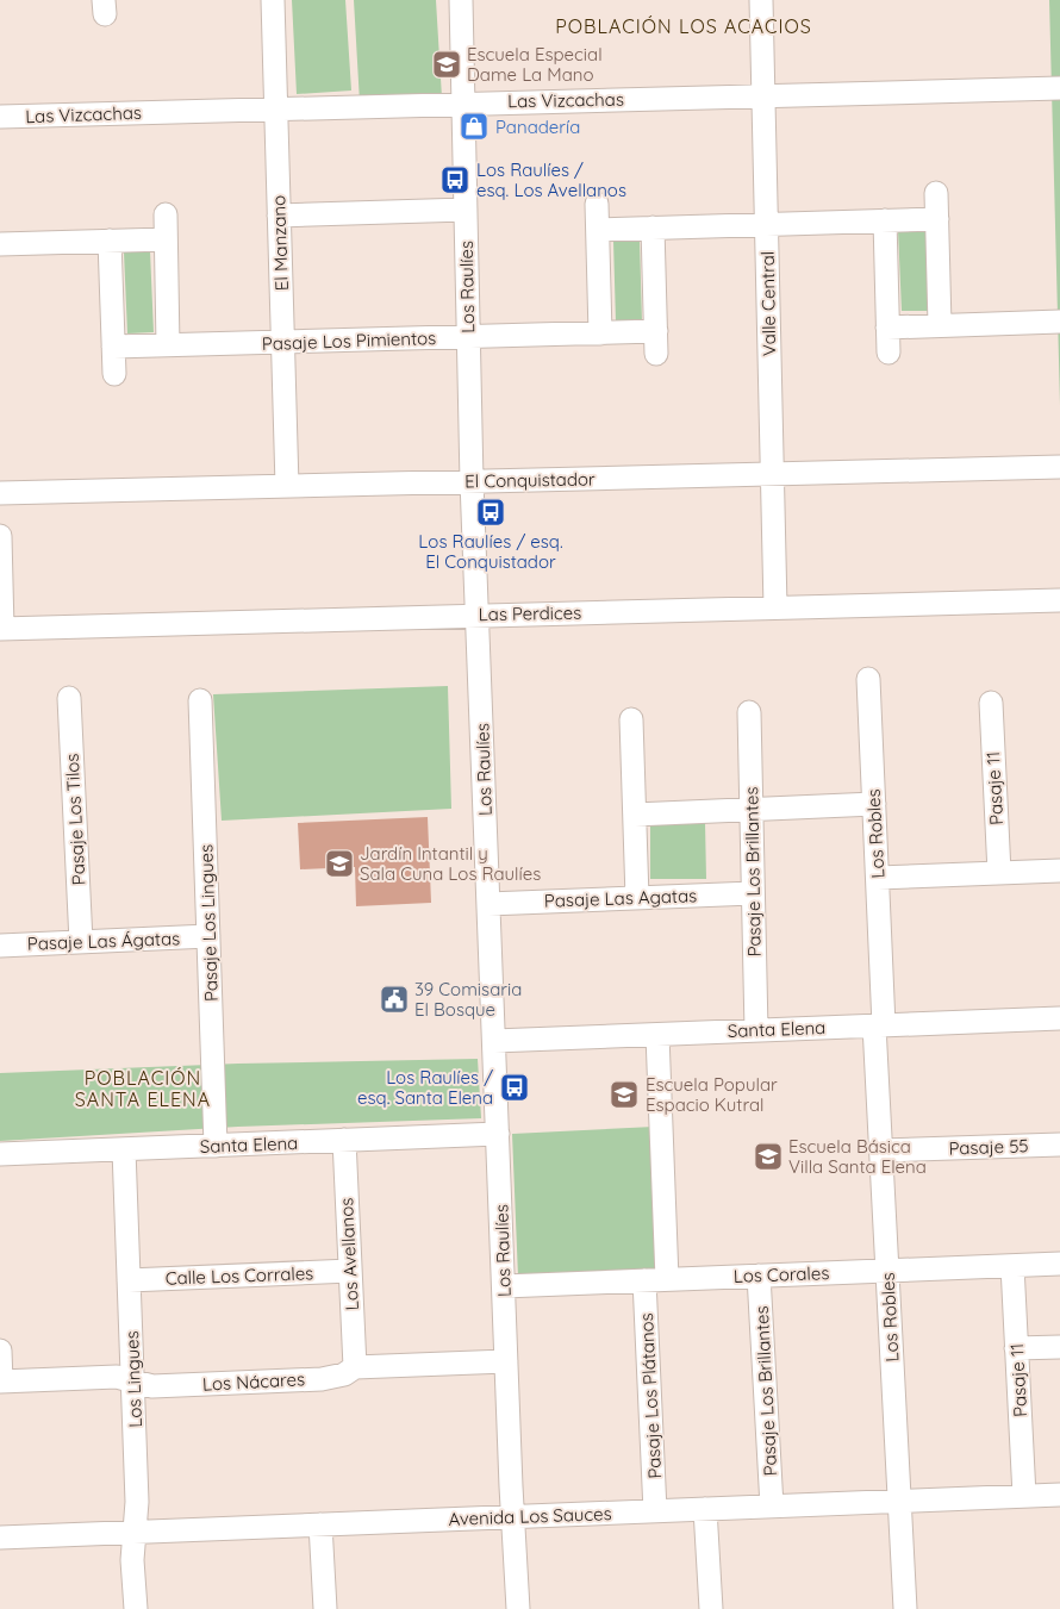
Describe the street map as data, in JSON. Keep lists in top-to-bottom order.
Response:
{
  "streets": {
    "street": [
      "Las Vizcachas",
      "El Manzano",
      "Los Raulíes",
      "Valle Central",
      "Pasaje Los Pimientos",
      "El Conquistador",
      "Las Perdices",
      "Pasaje 11",
      "Pasaje Los Tilos",
      "Los Robles",
      "Pasaje Los Brillantes",
      "Pasaje Las Agatas",
      "Pasaje Los Lingues",
      "Pasaje Las Ágatas",
      "Santa Elena",
      "Pasaje 55",
      "Los Avellanos",
      "Los Corales",
      "Calle Los Corrales",
      "Los Lingues",
      "Los Nácares",
      "Pasaje Los Plátanos",
      "Avenida Los Sauces"
    ]
  },
  "crossings": [
    ["Las Vizcachas", "El Manzano"],
    ["Las Vizcachas", "Los Raulíes"],
    ["Las Vizcachas", "Valle Central"],
    ["El Manzano", "Pasaje Los Pimientos"],
    ["El Manzano", "El Conquistador"],
    ["Los Raulíes", "Pasaje Los Pimientos"],
    ["Los Raulíes", "El Conquistador"],
    ["Los Raulíes", "Las Perdices"],
    ["Los Raulíes", "Pasaje Las Agatas"],
    ["Los Raulíes", "Santa Elena"],
    ["Los Raulíes", "Los Corales"],
    ["Los Raulíes", "Los Nácares"],
    ["Los Raulíes", "Avenida Los Sauces"],
    ["Valle Central", "El Conquistador"],
    ["Valle Central", "Las Perdices"],
    ["Pasaje 11", "Los Corales"],
    ["Pasaje 11", "Avenida Los Sauces"],
    ["Pasaje Los Tilos", "Pasaje Las Ágatas"],
    ["Los Robles", "Santa Elena"],
    ["Los Robles", "Pasaje 55"],
    ["Los Robles", "Los Corales"],
    ["Los Robles", "Avenida Los Sauces"],
    ["Pasaje Los Brillantes", "Pasaje Las Agatas"],
    ["Pasaje Los Brillantes", "Santa Elena"],
    ["Pasaje Los Brillantes", "Los Corales"],
    ["Pasaje Los Brillantes", "Avenida Los Sauces"],
    ["Pasaje Los Lingues", "Pasaje Las Ágatas"],
    ["Pasaje Los Lingues", "Santa Elena"],
    ["Santa Elena", "Los Avellanos"],
    ["Santa Elena", "Los Lingues"],
    ["Los Avellanos", "Calle Los Corrales"],
    ["Los Avellanos", "Los Nácares"],
    ["Los Corales", "Pasaje Los Plátanos"],
    ["Calle Los Corrales", "Los Lingues"],
    ["Los Lingues", "Los Nácares"],
    ["Los Lingues", "Avenida Los Sauces"],
    ["Pasaje Los Plátanos", "Avenida Los Sauces"]
  ],
  "districts": ["POBLACIÓN LOS ACACIOS", "POBLACIÓN SANTA ELENA"],
  "places": {
    "school or university": [
      "Escuela Especial Dame La Mano",
      "Jardín Intantil y Sala Cuna Los Raulíes",
      "Escuela Popular Espacio Kutral",
      "Escuela Básica Villa Santa Elena"
    ],
    "shop": ["Panadería"],
    "bus stop": ["Los Raulíes / esq. Los Avellanos", "Los Raulíes / esq. El Conquistador", "Los Raulíes / esq. Santa Elena"],
    "public building": ["39 Comisaria El Bosque"]
  }
}
